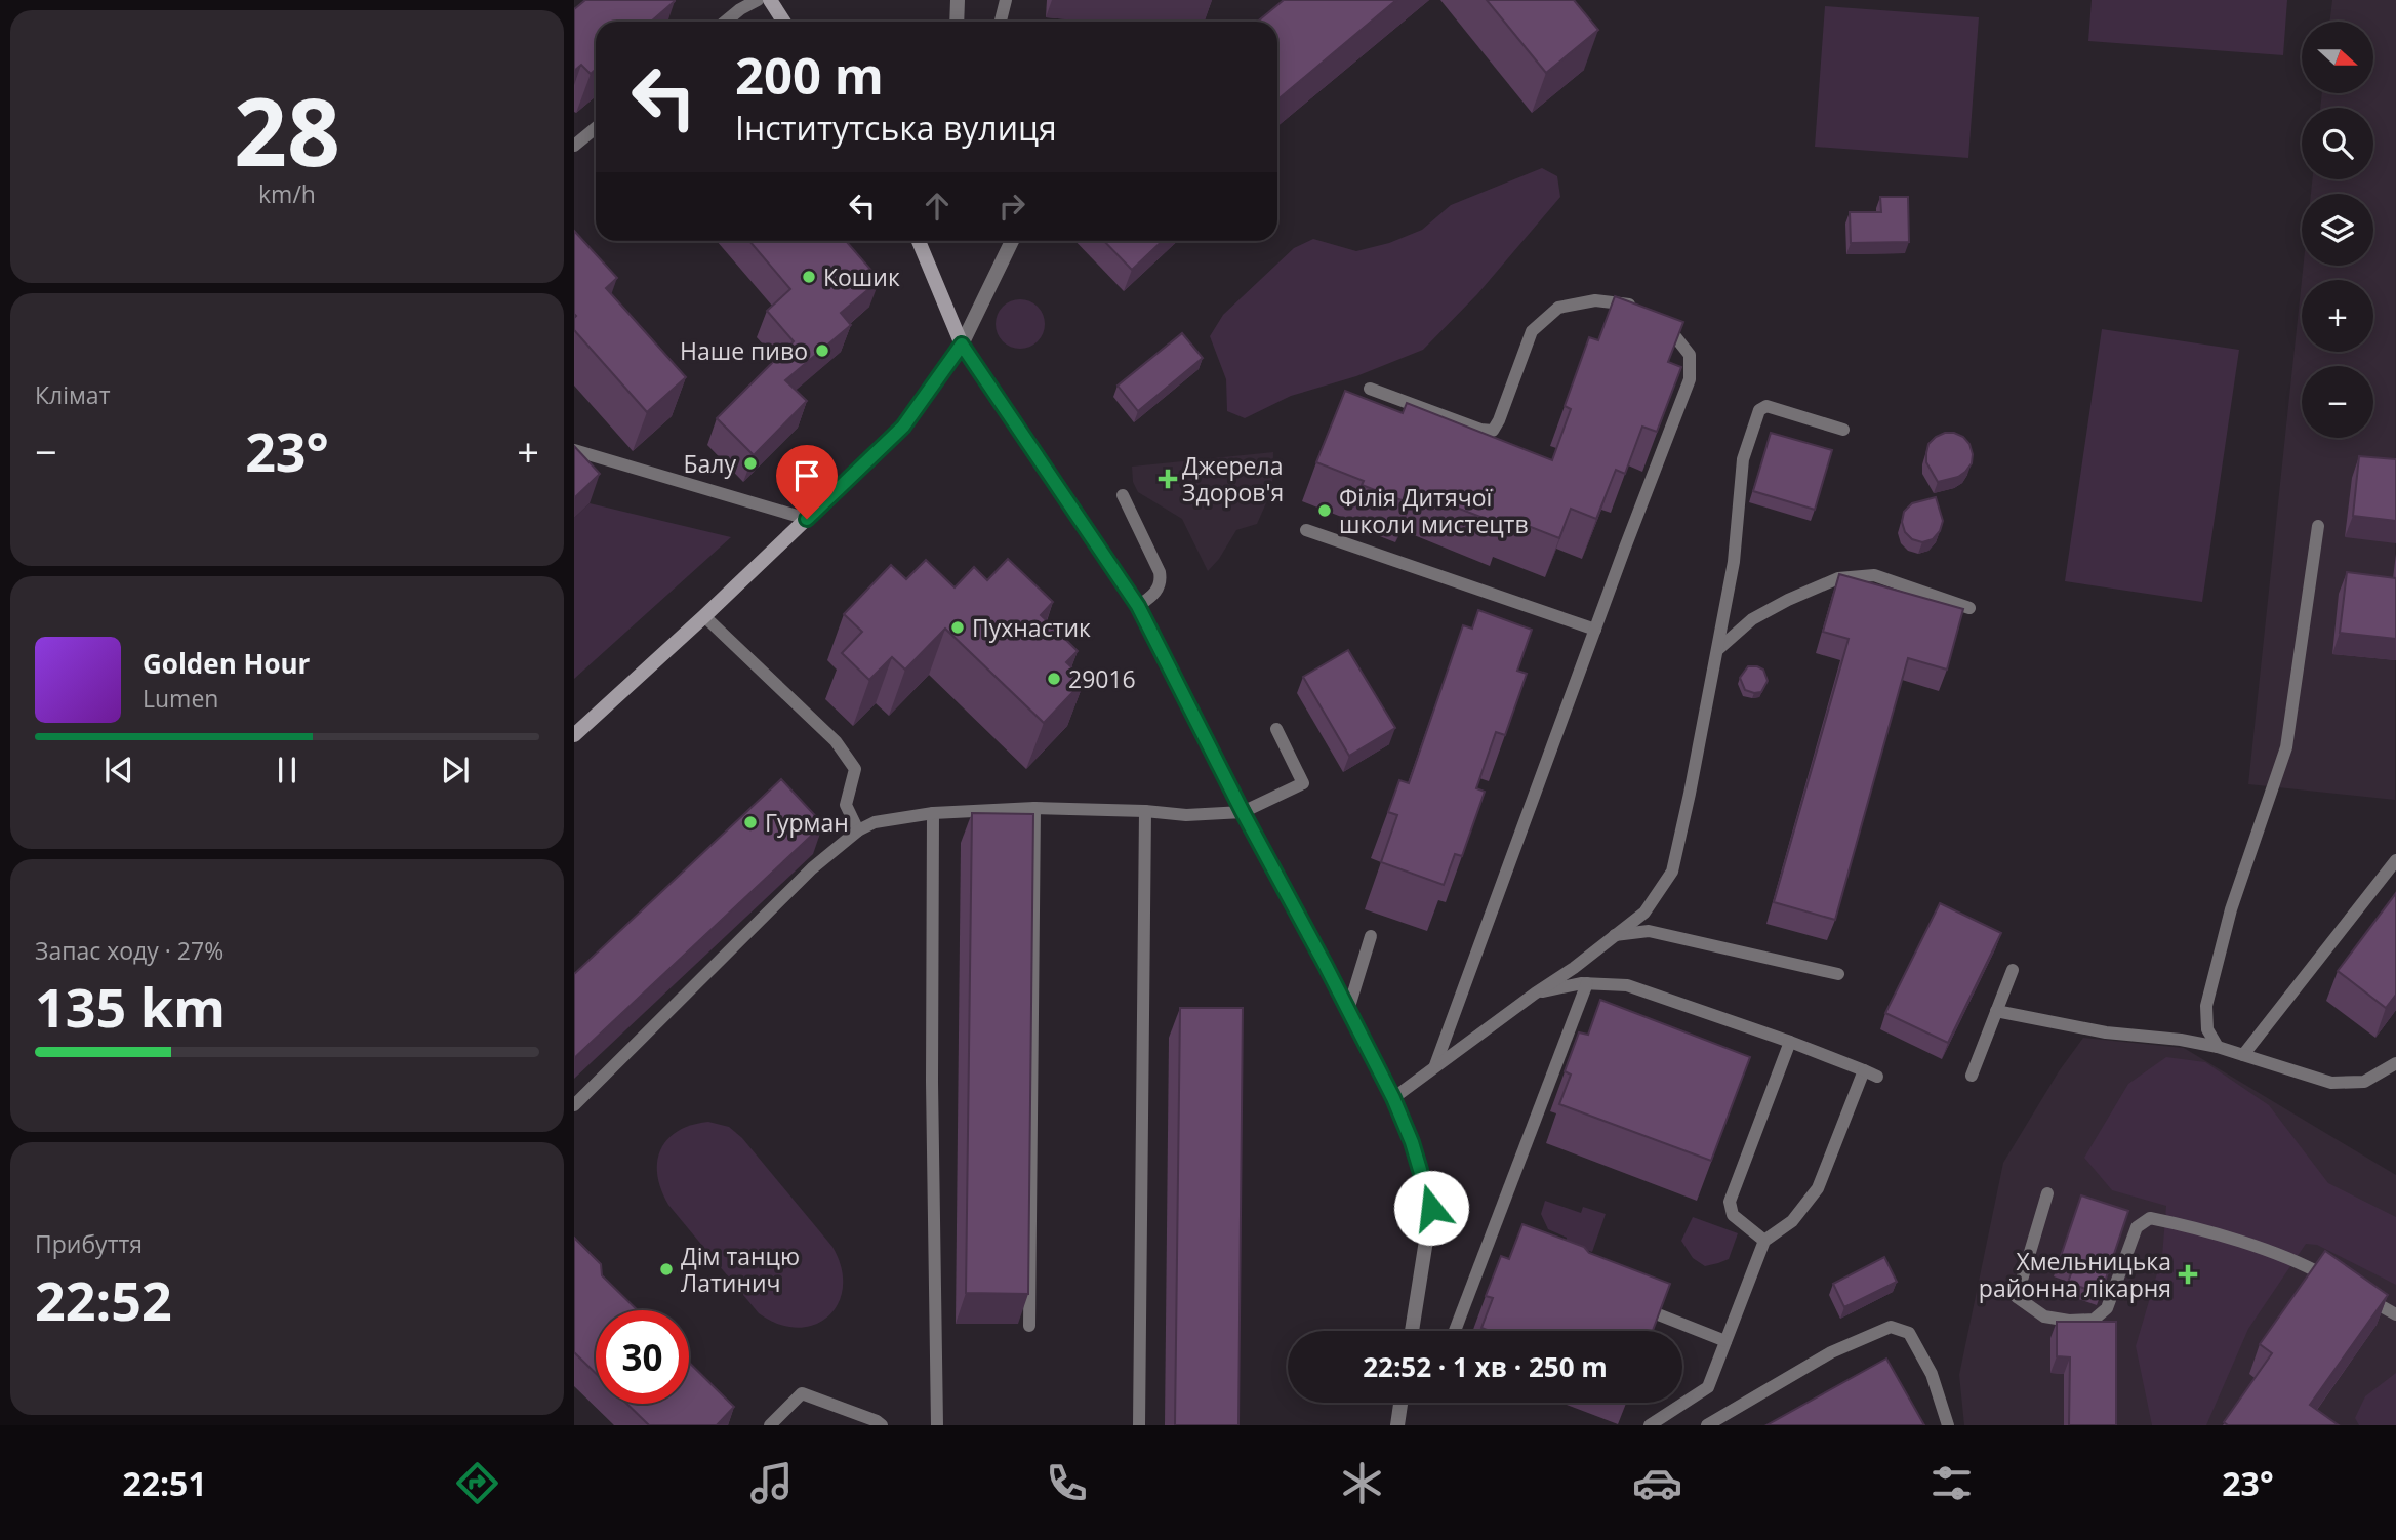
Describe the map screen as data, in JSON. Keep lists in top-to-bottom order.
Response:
{
  "places": {
    "other": [
      "Кошик",
      "Наше пиво",
      "Балу",
      "Філія Дитячої школи мистецтв",
      "Пухнастик",
      "29016",
      "Гурман",
      "Дім танцю Латинич"
    ],
    "health": ["Джерела Здоров'я", "Хмельницька районна лікарня"]
  },
  "north": "right",
  "page": {
    "tile": [
      ["28", "km/h"],
      "Клімат",
      ["Запас ходу · 27%", "135 km"],
      ["Прибуття", "22:52"]
    ],
    "map_buttons": ["+", "−"],
    "turn": ["200 m", "Інститутська вулиця"],
    "heat": ["−", "23°", "+"],
    "song": ["Golden Hour", "Lumen"],
    "limit": "30",
    "trip": "22:52 · 1 хв · 250 m",
    "tabs": ["22:51", "23°"]
  }
}
